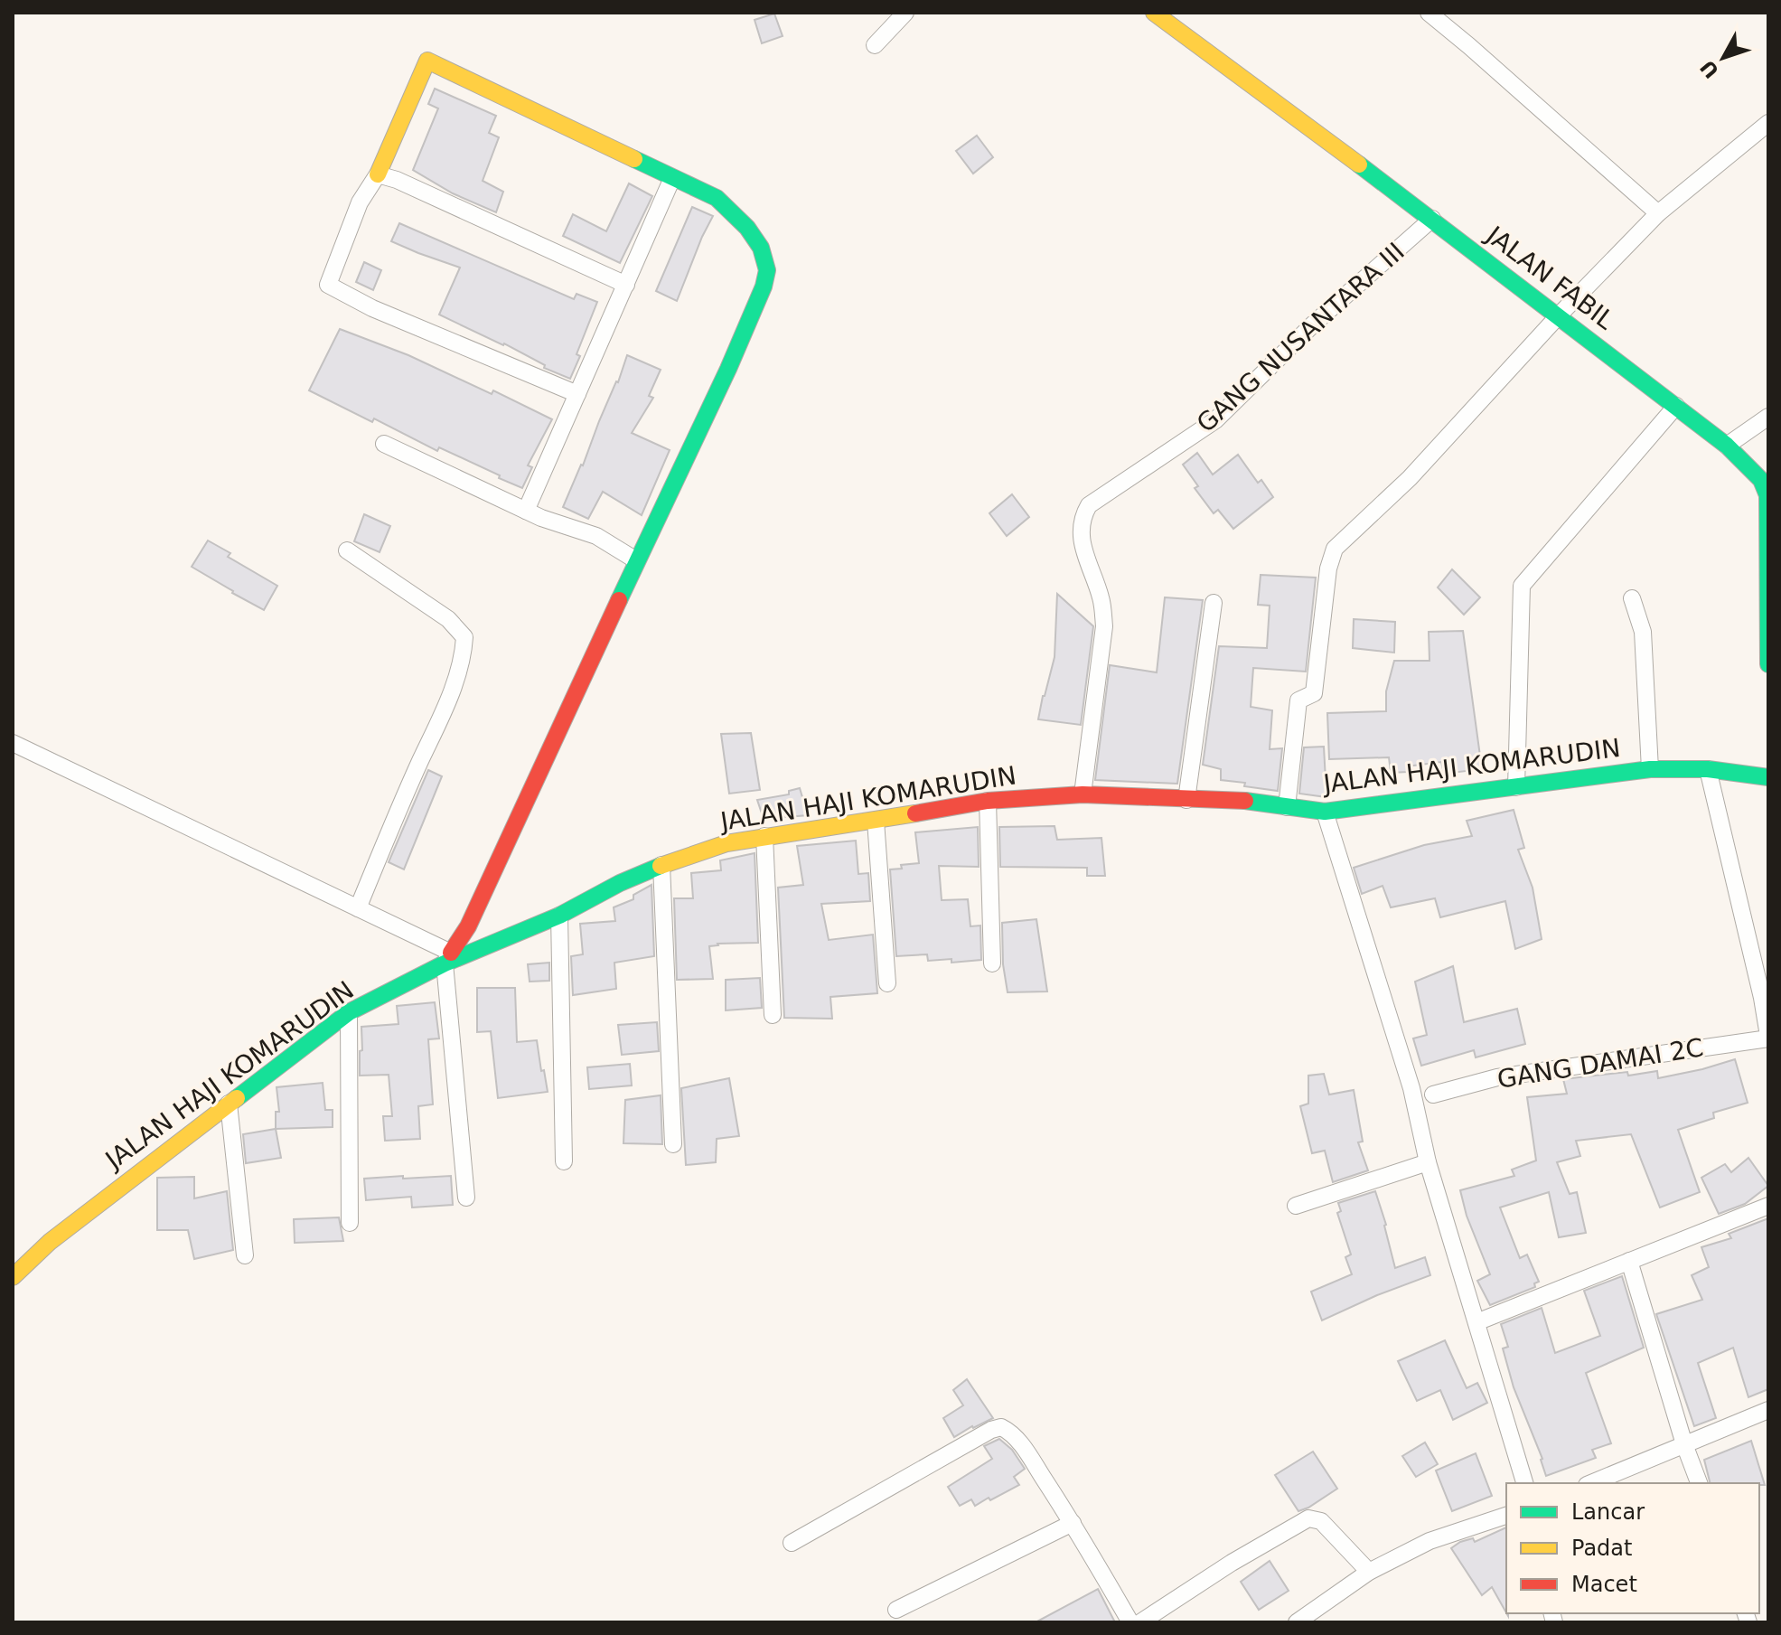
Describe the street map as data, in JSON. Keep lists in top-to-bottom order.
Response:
{
  "streets": {
    "street": [
      "JALAN FABIL",
      "GANG NUSANTARA III",
      "JALAN HAJI KOMARUDIN",
      "GANG DAMAI 2C"
    ]
  },
  "crossings": [
    ["JALAN FABIL", "GANG NUSANTARA III"],
    ["GANG NUSANTARA III", "JALAN HAJI KOMARUDIN"]
  ],
  "legend": ["Lancar", "Padat", "Macet"],
  "north": "bottom left"
}
